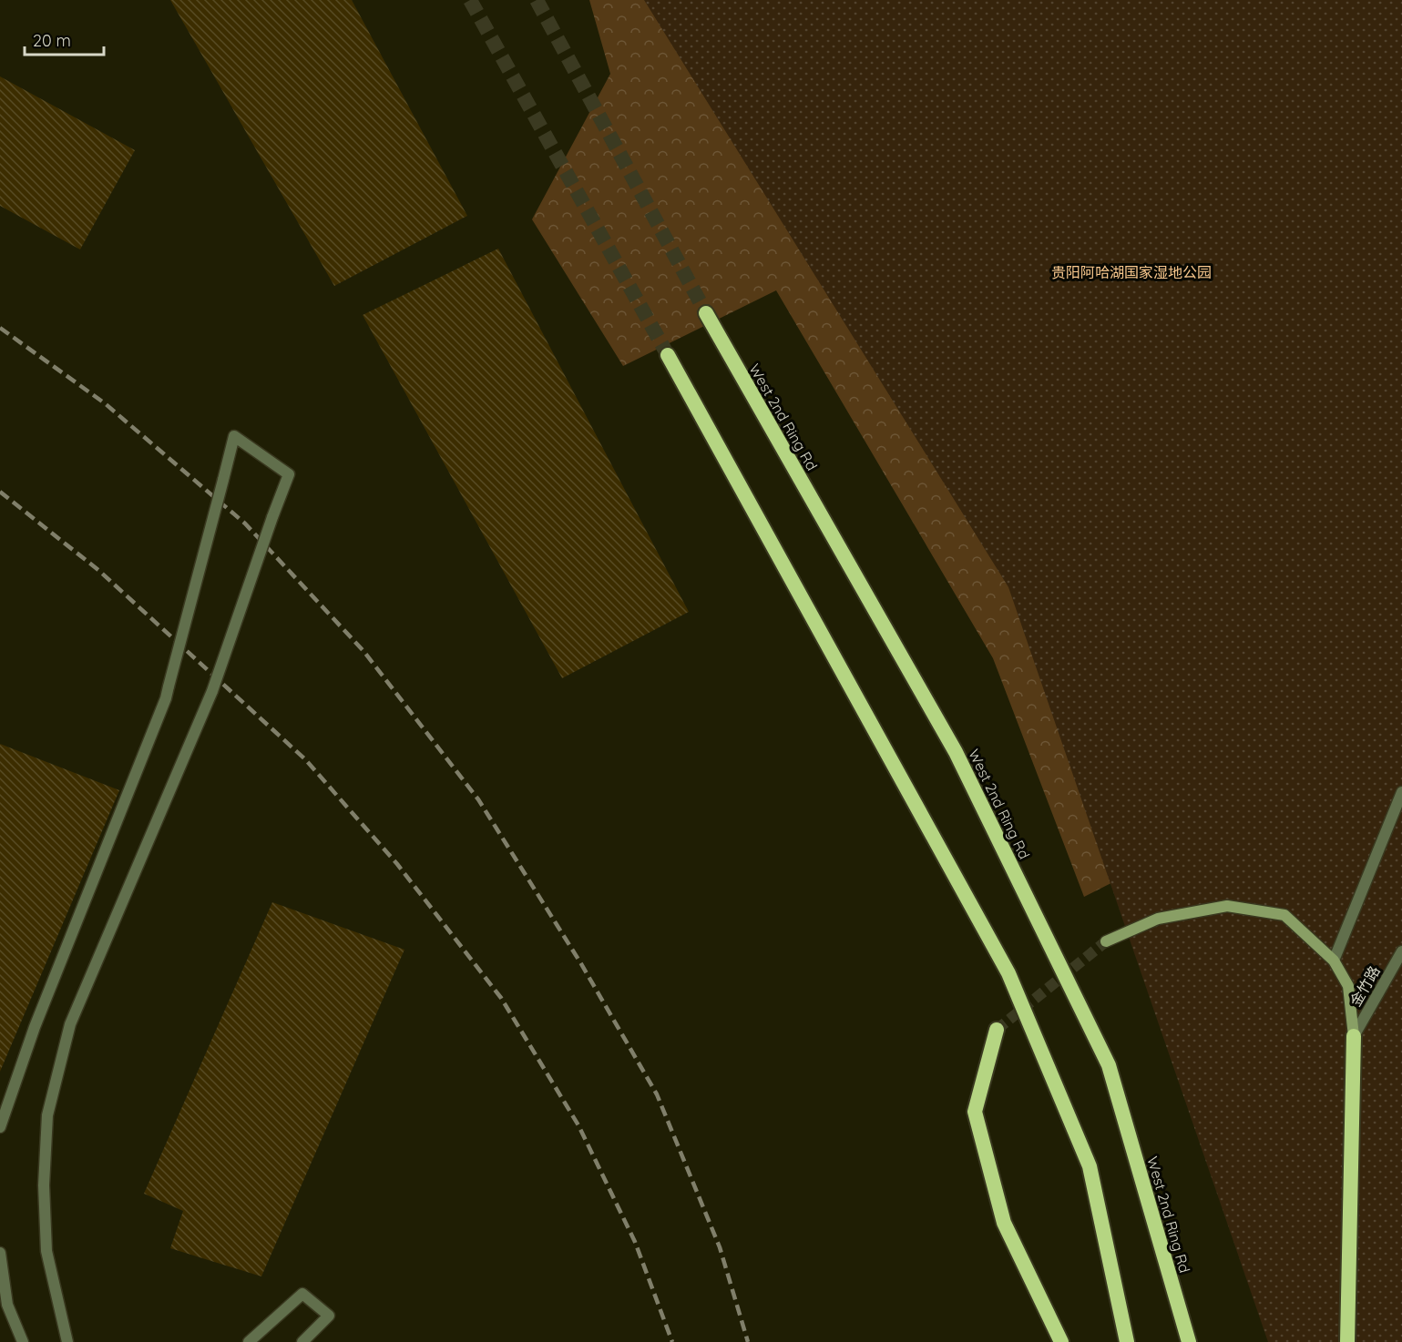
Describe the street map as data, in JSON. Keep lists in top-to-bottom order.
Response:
{
  "streets": {
    "highway": ["West 2nd Ring Rd"],
    "street": ["金竹路"]
  },
  "parks": ["贵阳阿哈湖国家湿地公园"],
  "scale_bar": "20 m"
}
